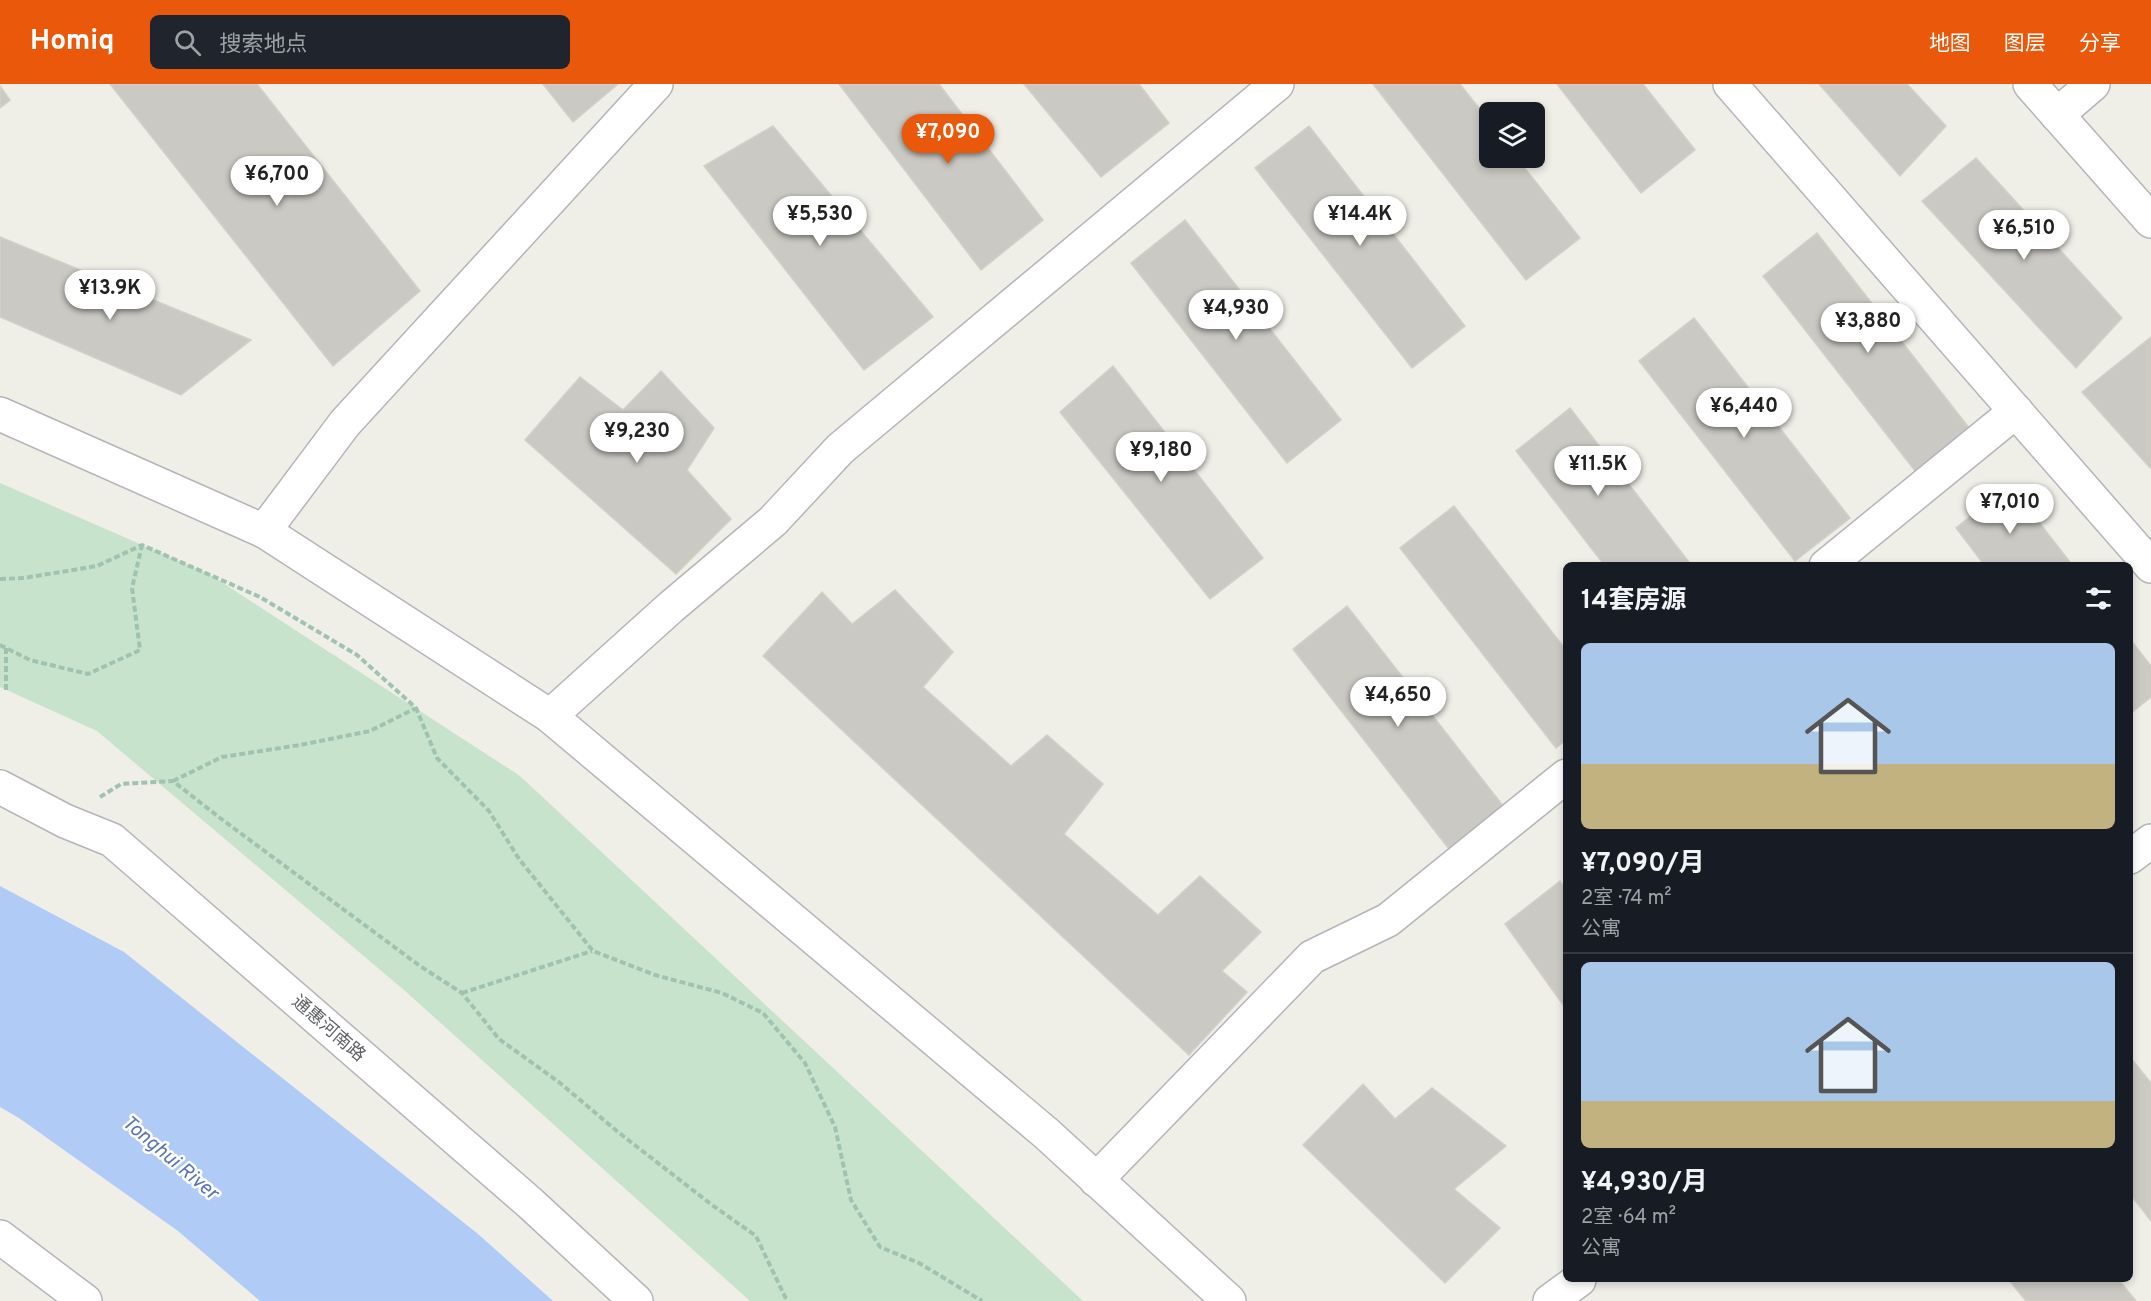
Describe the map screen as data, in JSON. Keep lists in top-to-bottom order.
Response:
{
  "streets": {
    "street": ["通惠河南路"]
  },
  "water": ["Tonghui River"],
  "page": {
    "header": "Homiq",
    "search": "搜索地点",
    "nav": ["地图", "图层", "分享"],
    "price": [
      "¥7,090",
      "¥6,700",
      "¥5,530",
      "¥14.4K",
      "¥6,510",
      "¥13.9K",
      "¥4,930",
      "¥3,880",
      "¥6,440",
      "¥9,230",
      "¥9,180",
      "¥11.5K",
      "¥7,010",
      "¥4,650"
    ],
    "heading": "14套房源",
    "list": [
      {
        "name": "¥7,090/月",
        "note": "2室 · 74 m² · 公寓"
      },
      {
        "name": "¥4,930/月",
        "note": "2室 · 64 m² · 公寓"
      }
    ]
  }
}
